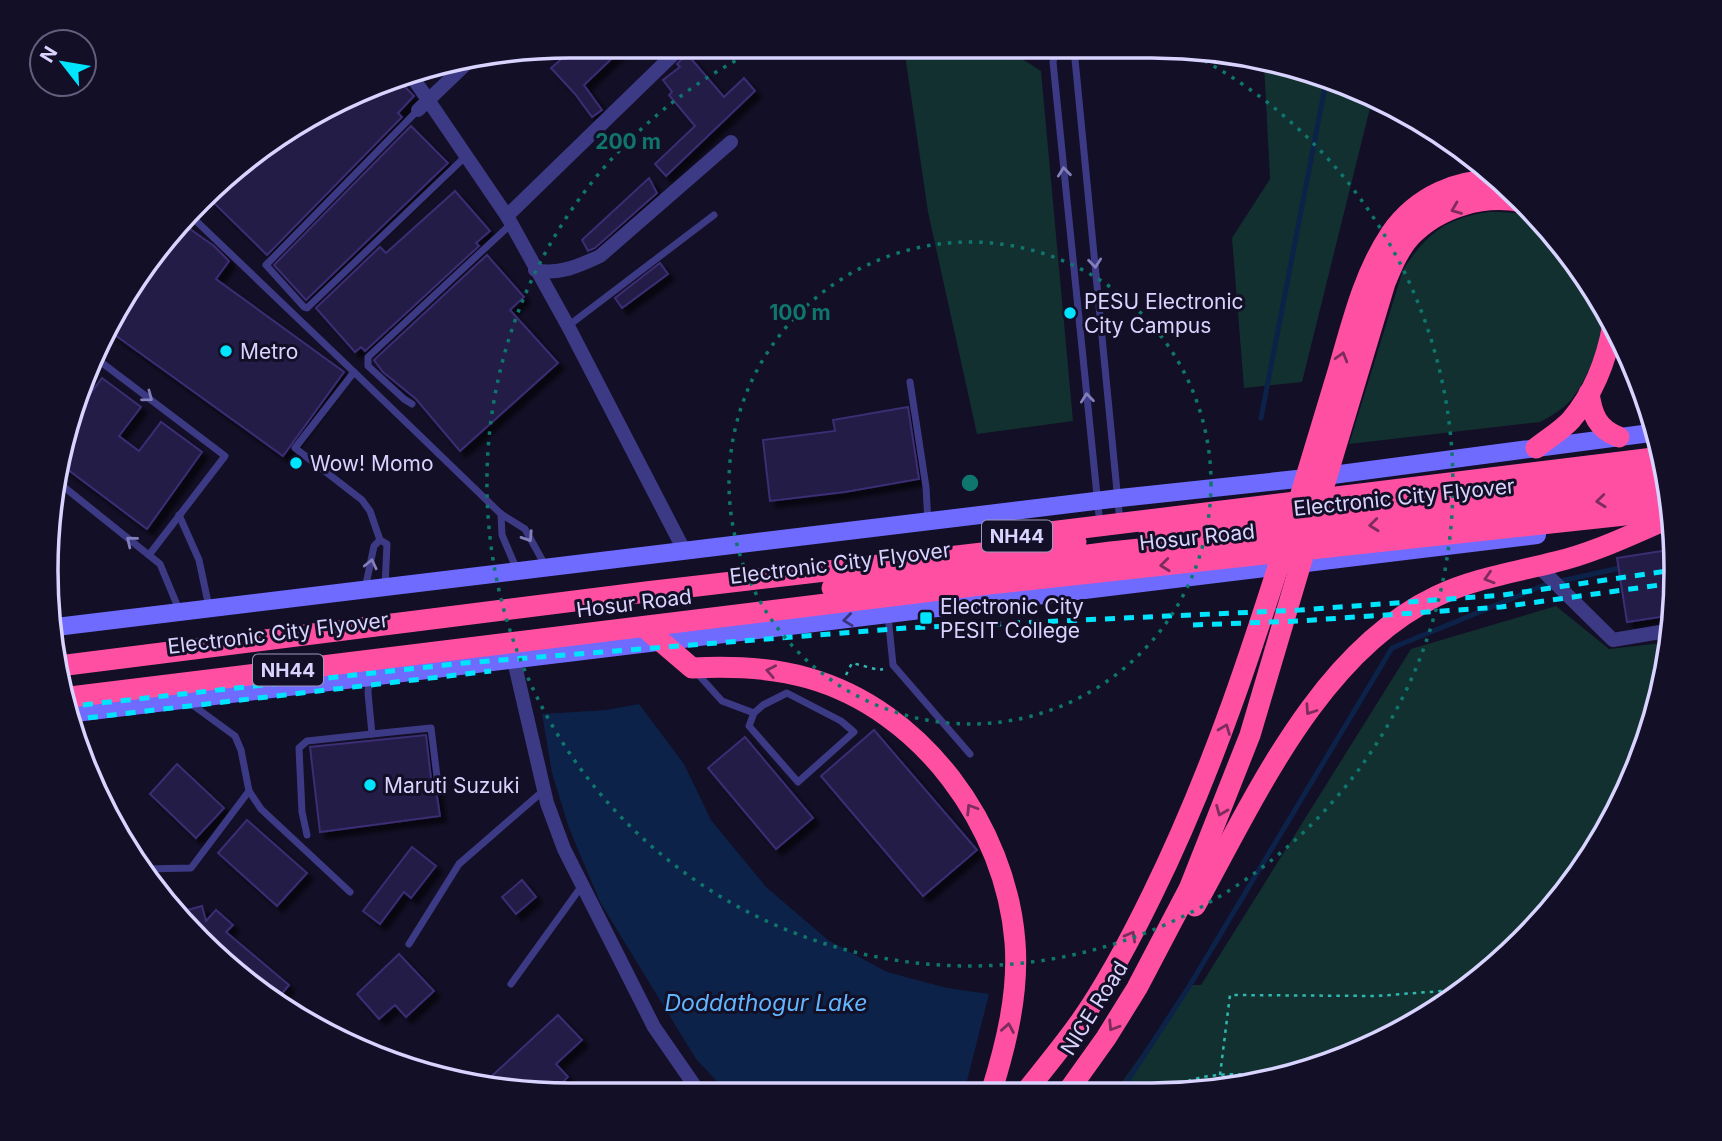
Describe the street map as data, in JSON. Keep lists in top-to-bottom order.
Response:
{
  "streets": {
    "highway": [
      "Electronic City Flyover",
      "NH44",
      "Hosur Road",
      "NICE Road"
    ]
  },
  "water": ["Doddathogur Lake"],
  "places": {
    "other": [
      "PESU Electronic City Campus",
      "Metro",
      "Wow! Momo",
      "Maruti Suzuki"
    ],
    "transit": ["Electronic City PESIT College"]
  },
  "north": "top left",
  "rings": ["200 m", "100 m"]
}
